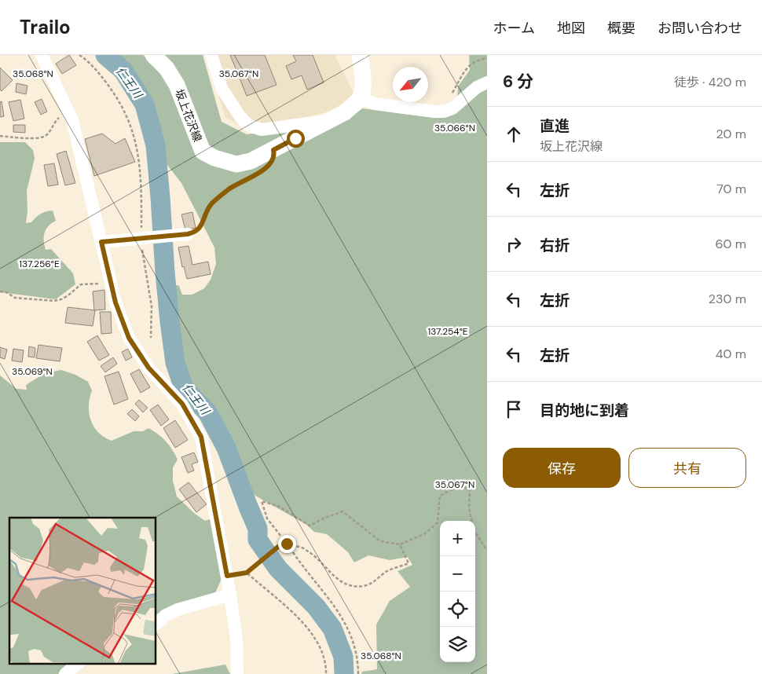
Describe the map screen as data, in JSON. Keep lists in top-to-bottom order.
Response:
{
  "streets": {
    "main road": ["坂上花沢線"]
  },
  "water": ["仁王川"],
  "north": "bottom left",
  "page": {
    "header": "Trailo",
    "nav": [
      "ホーム",
      "地図",
      "概要",
      "お問い合わせ"
    ],
    "heading": ["6 分", "徒歩 · 420 m"],
    "list": [
      ["直進", "坂上花沢線", "20 m"],
      ["左折", "70 m"],
      ["右折", "60 m"],
      ["左折", "230 m"],
      ["左折", "40 m"],
      "目的地に到着"
    ],
    "buttons": ["保存", "共有"],
    "map_buttons": ["+", "−"]
  },
  "coordinates": [
    "35.068°N",
    "35.067°N",
    "35.066°N",
    "137.256°E",
    "137.254°E",
    "35.069°N"
  ]
}
